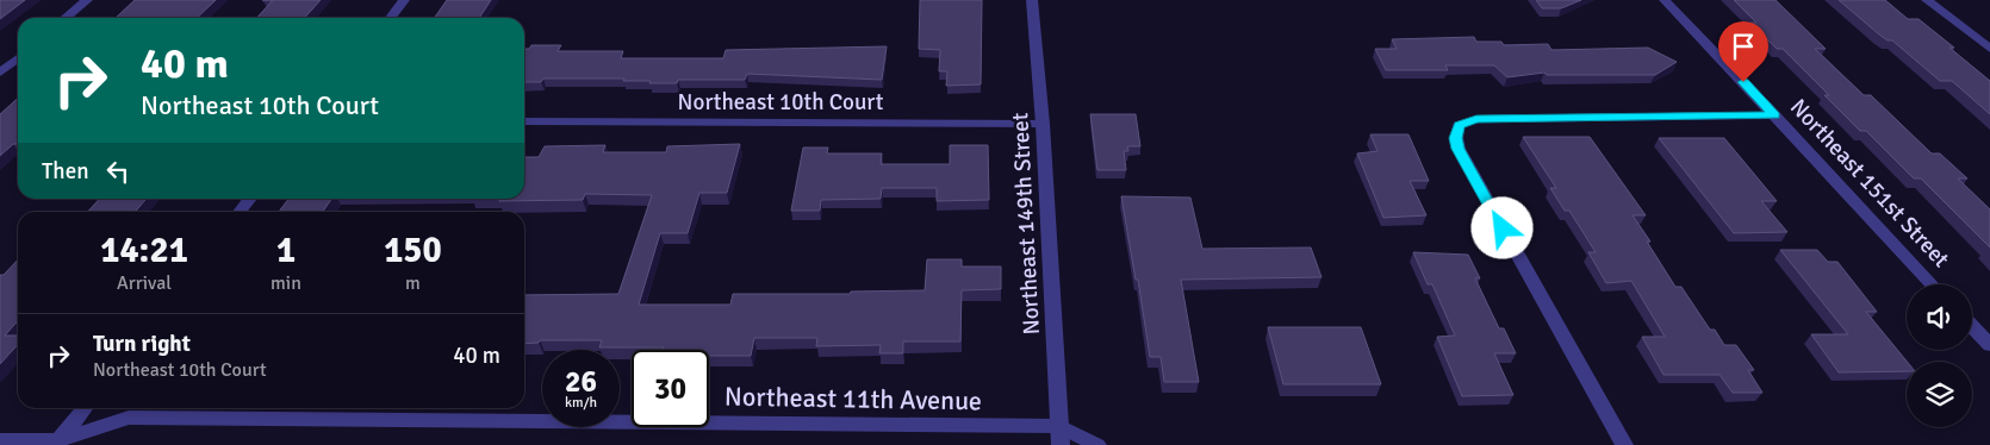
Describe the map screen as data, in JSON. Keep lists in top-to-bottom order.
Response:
{
  "streets": {
    "street": [
      "Northeast 10th Court",
      "Northeast 151st Street",
      "Northeast 149th Street",
      "Northeast 11th Avenue"
    ]
  },
  "crossings": [
    ["Northeast 10th Court", "Northeast 149th Street"],
    ["Northeast 149th Street", "Northeast 11th Avenue"]
  ],
  "page": {
    "turn": ["40 m", "Northeast 10th Court"],
    "then": "Then",
    "eta": [
      "14:21",
      "Arrival",
      "1",
      "min",
      "150",
      "m"
    ],
    "list": [
      {
        "name": "Turn right",
        "note": "Northeast 10th Court",
        "value": "40 m"
      }
    ],
    "speed": "26 km/h",
    "limit": "30"
  }
}
